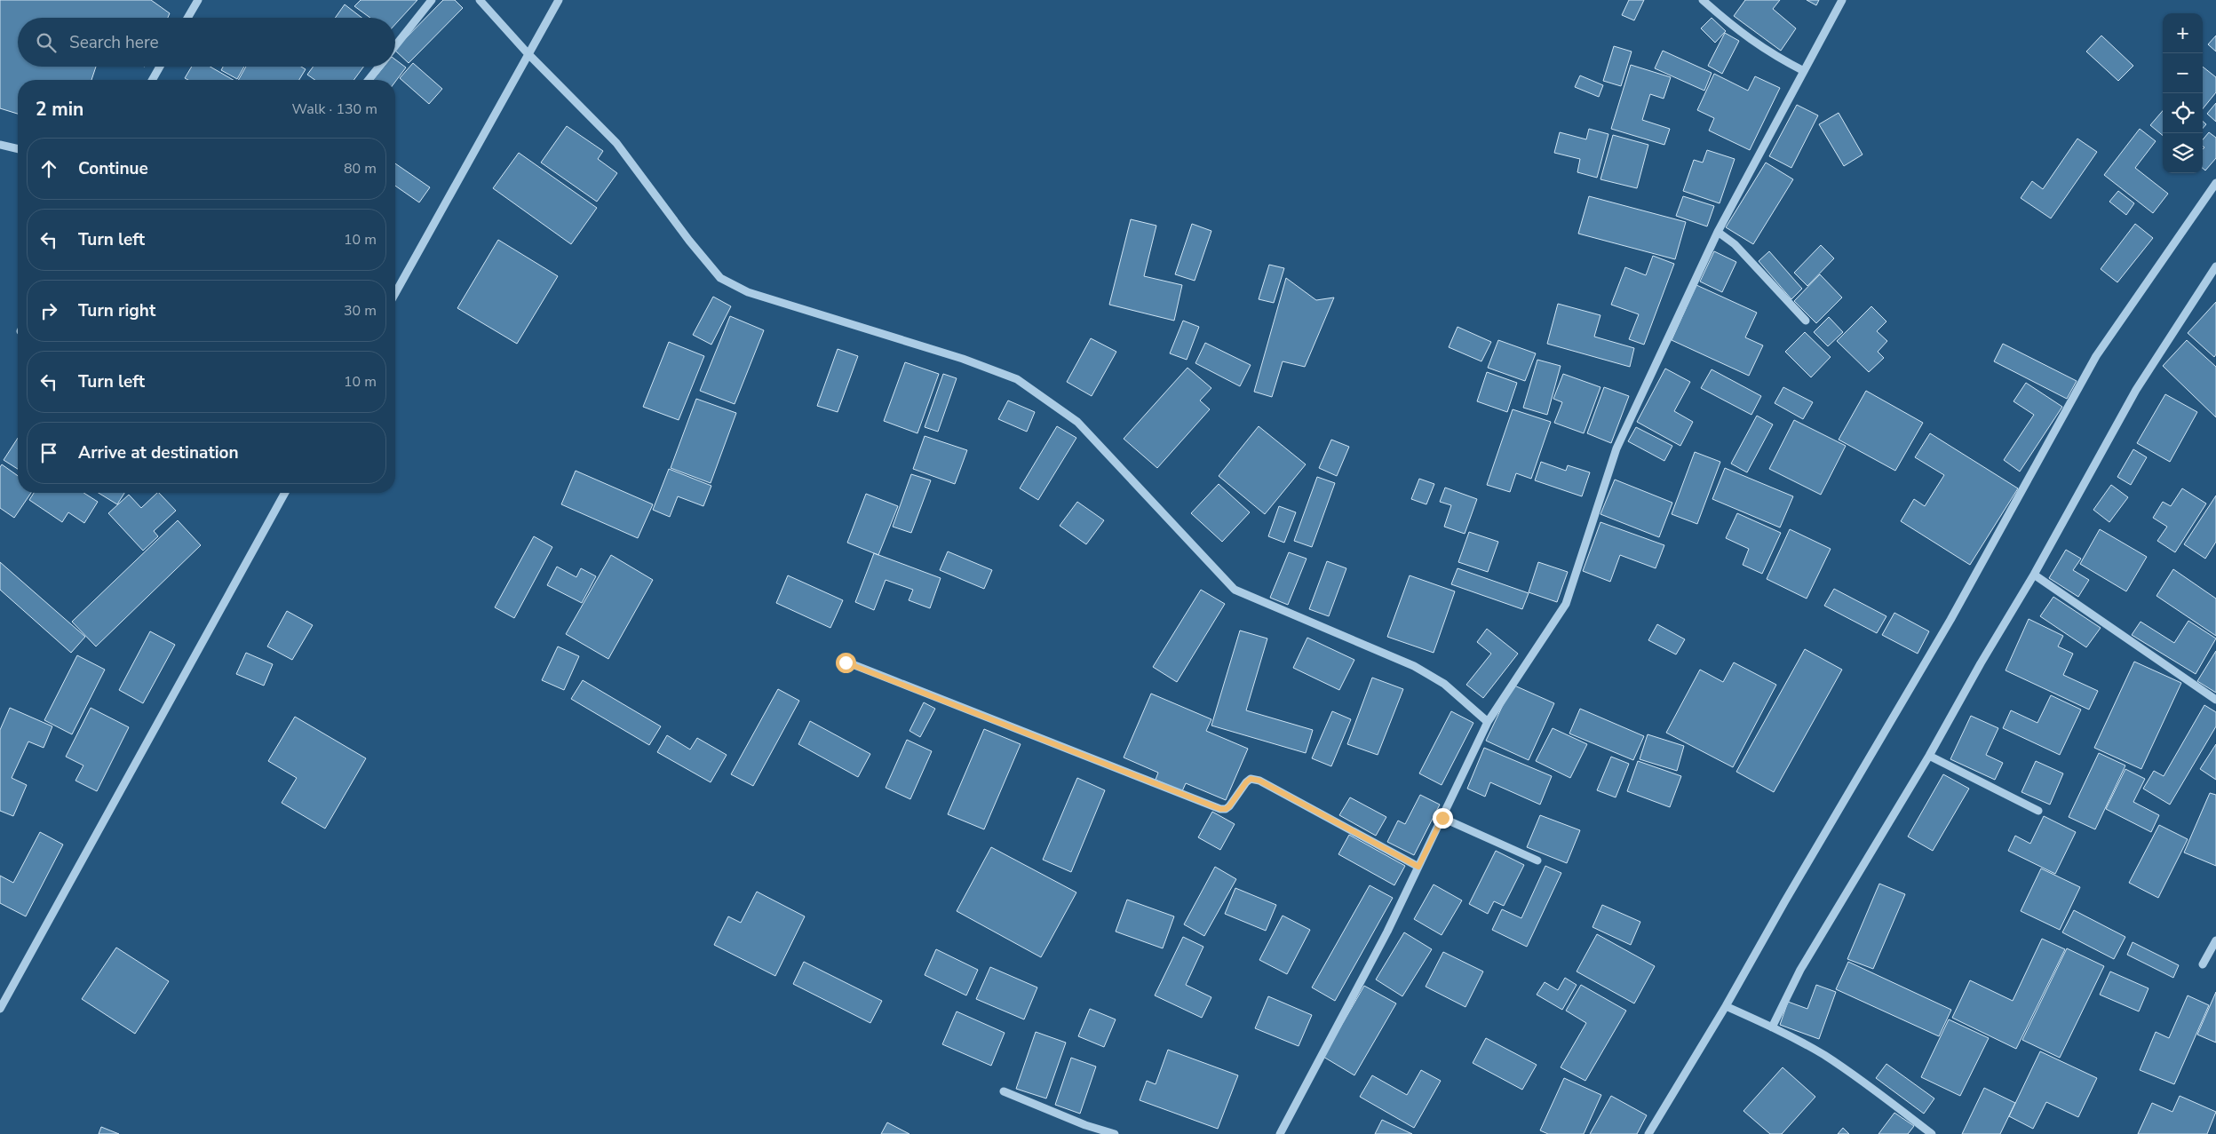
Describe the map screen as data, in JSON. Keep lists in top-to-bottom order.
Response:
{
  "page": {
    "map_buttons": ["+", "−"],
    "search": "Search here",
    "heading": ["2 min", "Walk · 130 m"],
    "list": [
      ["Continue", "80 m"],
      ["Turn left", "10 m"],
      ["Turn right", "30 m"],
      ["Turn left", "10 m"],
      "Arrive at destination"
    ]
  }
}
